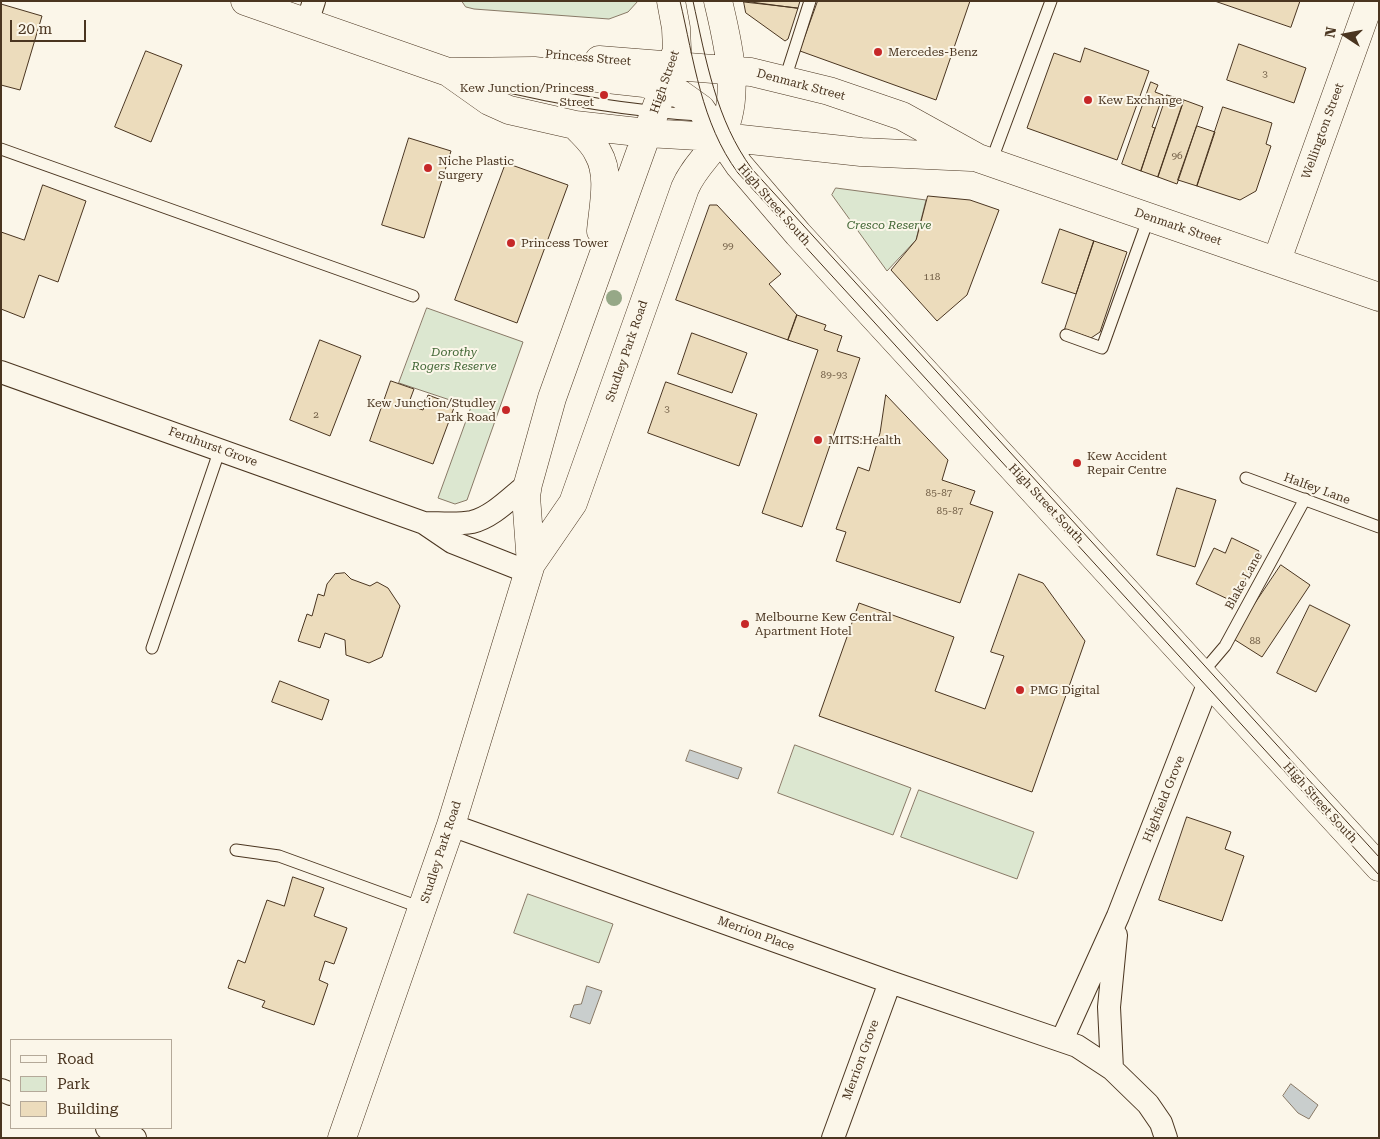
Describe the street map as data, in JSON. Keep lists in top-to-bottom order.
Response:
{
  "streets": {
    "main road": [
      "Princess Street",
      "High Street",
      "Denmark Street",
      "Wellington Street",
      "High Street South",
      "Studley Park Road"
    ],
    "street": [
      "Fernhurst Grove",
      "Highfield Grove",
      "Merrion Place",
      "Merrion Grove"
    ],
    "lane": ["Halfey Lane", "Blake Lane"]
  },
  "crossings": [
    ["Princess Street", "High Street"],
    ["Princess Street", "Denmark Street"],
    ["Princess Street", "High Street South"],
    ["Princess Street", "Studley Park Road"],
    ["High Street", "High Street South"],
    ["High Street", "Studley Park Road"],
    ["Denmark Street", "Wellington Street"],
    ["Denmark Street", "High Street South"],
    ["Denmark Street", "Studley Park Road"],
    ["High Street South", "Studley Park Road"],
    ["High Street South", "Blake Lane"],
    ["High Street South", "Highfield Grove"],
    ["Studley Park Road", "Fernhurst Grove"],
    ["Studley Park Road", "Merrion Place"],
    ["Halfey Lane", "Blake Lane"],
    ["Blake Lane", "Highfield Grove"],
    ["Highfield Grove", "Merrion Place"],
    ["Merrion Place", "Merrion Grove"]
  ],
  "parks": ["Cresco Reserve", "Dorothy Rogers Reserve"],
  "places": [
    "Mercedes-Benz",
    "Kew Junction/Princess Street",
    "Kew Exchange",
    "Niche Plastic Surgery",
    "Princess Tower",
    "Kew Junction/Studley Park Road",
    "MITS:Health",
    "Kew Accident Repair Centre",
    "Melbourne Kew Central Apartment Hotel",
    "PMG Digital"
  ],
  "house_numbers": [
    "3",
    "96",
    "99",
    "118",
    "89-93",
    "3",
    "2",
    "85-87",
    "85-87",
    "88"
  ],
  "legend": ["Road", "Park", "Building"],
  "scale_bar": "20 m",
  "north": "left"
}
